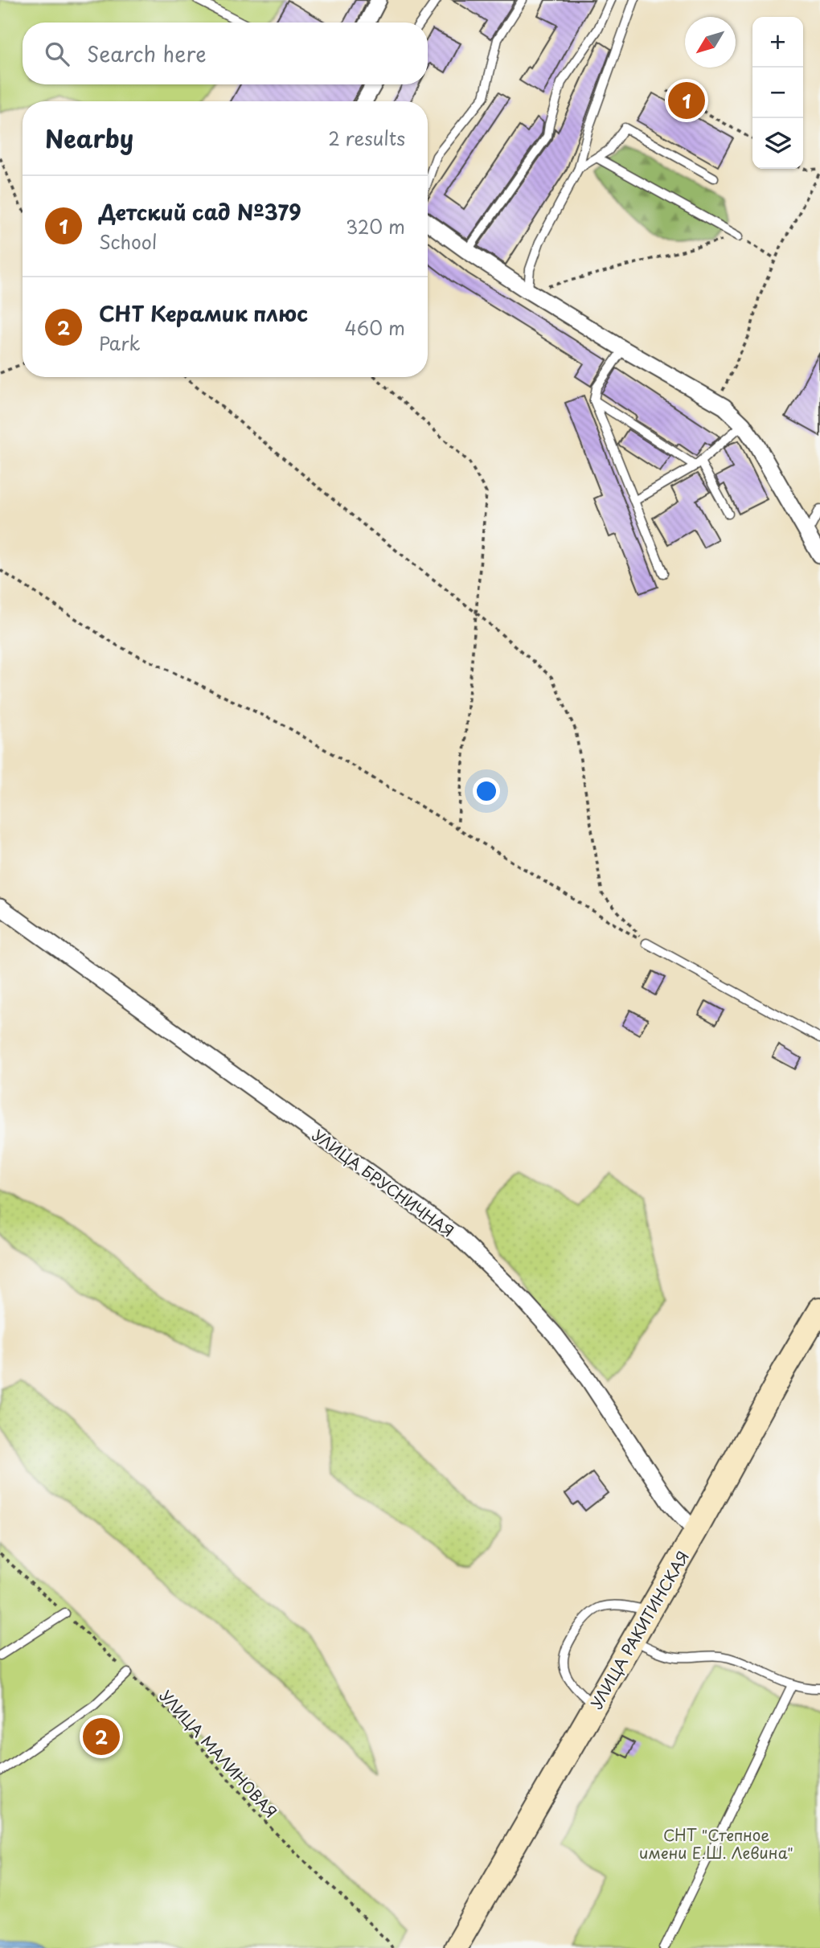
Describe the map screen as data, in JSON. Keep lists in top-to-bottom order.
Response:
{
  "streets": {
    "street": ["УЛИЦА БРУСНИЧНАЯ", "УЛИЦА РАКИТИНСКАЯ"],
    "path": ["УЛИЦА МАЛИНОВАЯ"]
  },
  "crossings": [
    ["УЛИЦА БРУСНИЧНАЯ", "УЛИЦА РАКИТИНСКАЯ"]
  ],
  "parks": ["СНТ \"Степное имени Е.Ш. Левина\""],
  "north": "bottom left",
  "page": {
    "map_buttons": ["+", "−"],
    "search": "Search here",
    "pins": ["1", "2"],
    "heading": ["Nearby", "2 results"],
    "list": [
      {
        "mark": "1",
        "name": "Детский сад №379",
        "note": "School",
        "value": "320 m"
      },
      {
        "mark": "2",
        "name": "СНТ Керамик плюс",
        "note": "Park",
        "value": "460 m"
      }
    ]
  }
}
